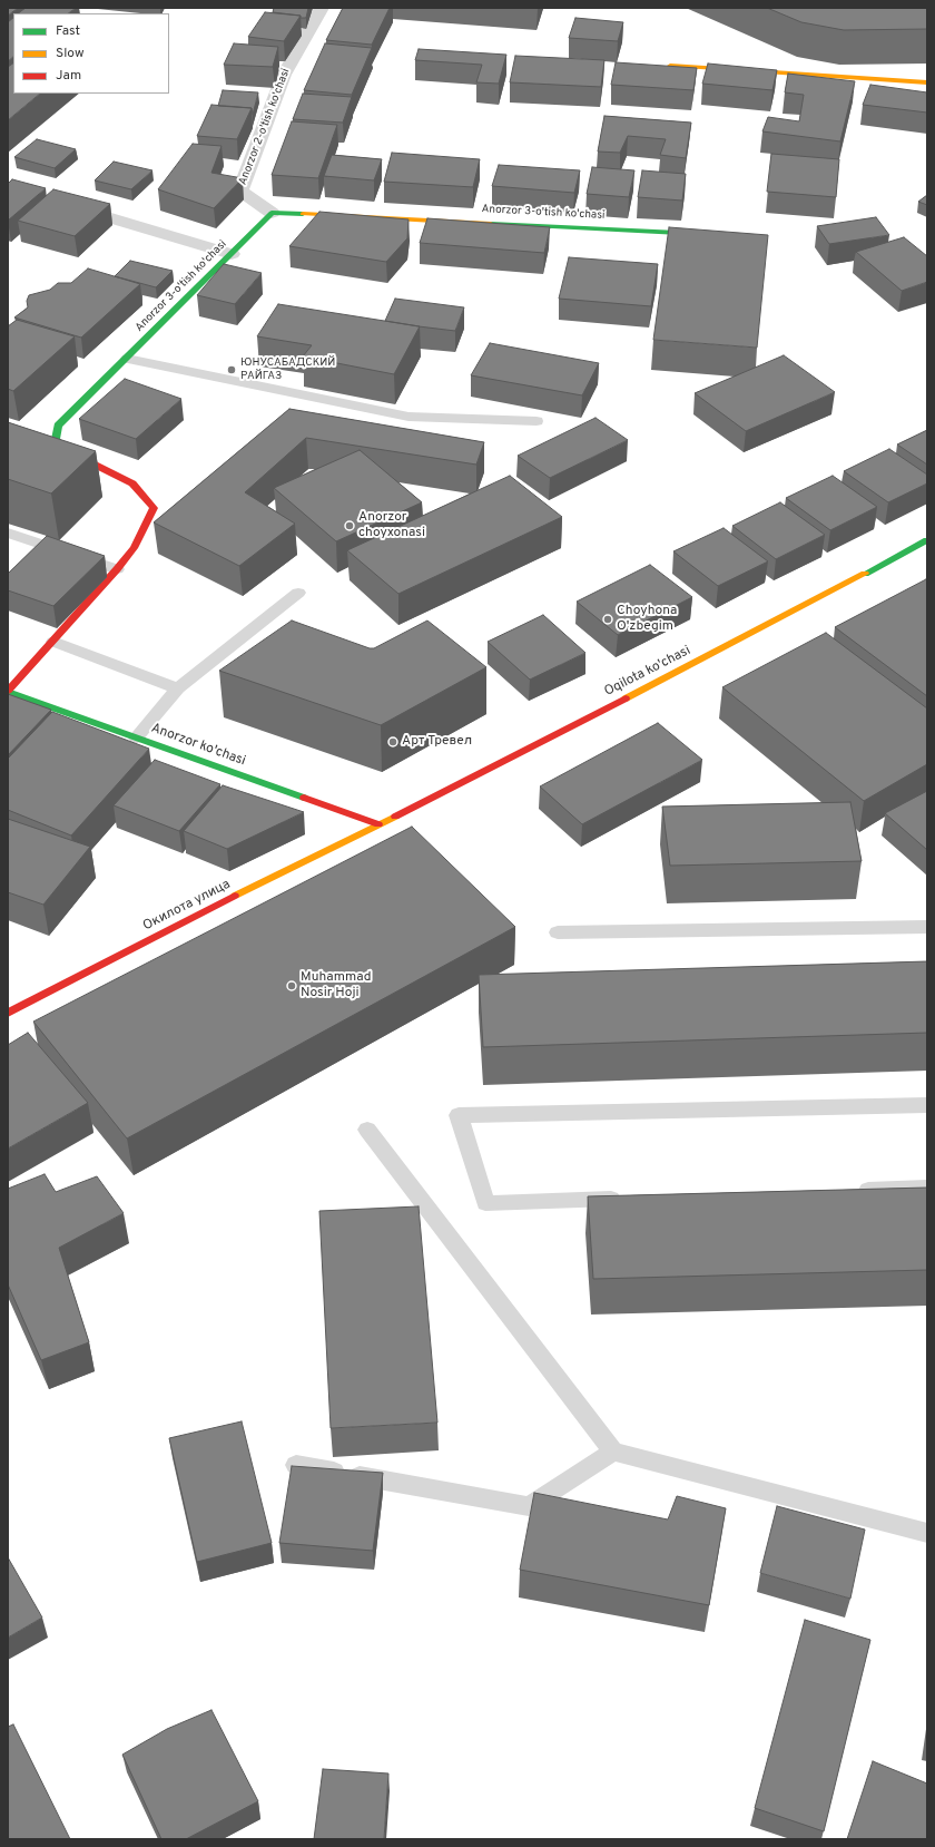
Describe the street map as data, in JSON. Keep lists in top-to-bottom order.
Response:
{
  "streets": {
    "street": [
      "Anorzor 2-o'tish ko'chasi",
      "Anorzor 3-o'tish ko'chasi",
      "Oqilota ko'chasi",
      "Anorzor ko'chasi",
      "Окилота улица"
    ]
  },
  "crossings": [
    ["Anorzor 2-o'tish ko'chasi", "Anorzor 3-o'tish ko'chasi"],
    ["Anorzor 3-o'tish ko'chasi", "Anorzor ko'chasi"],
    ["Oqilota ko'chasi", "Anorzor ko'chasi"],
    ["Oqilota ko'chasi", "Окилота улица"],
    ["Anorzor ko'chasi", "Окилота улица"]
  ],
  "places": [
    "ЮНУСАБАДСКИЙ РАЙГАЗ",
    "Anorzor choyxonasi",
    "Choyhona O'zbegim",
    "Арт Тревел",
    "Muhammad Nosir Hoji"
  ],
  "legend": ["Fast", "Slow", "Jam"]
}
